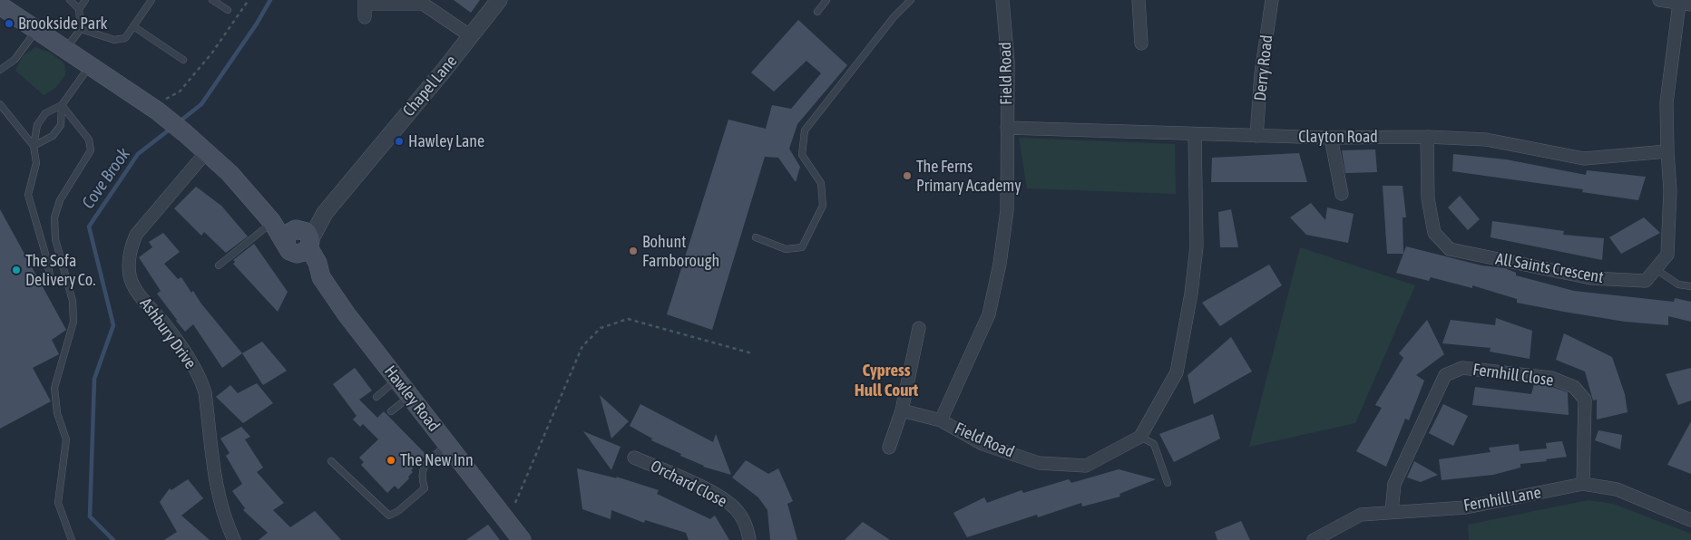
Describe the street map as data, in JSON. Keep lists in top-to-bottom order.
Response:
{
  "streets": {
    "main road": ["Hawley Road"],
    "street": [
      "Derry Road",
      "Field Road",
      "Chapel Lane",
      "Clayton Road",
      "All Saints Crescent",
      "Ashbury Drive",
      "Fernhill Close",
      "Orchard Close",
      "Fernhill Lane"
    ]
  },
  "crossings": [
    ["Derry Road", "Clayton Road"],
    ["Field Road", "Clayton Road"],
    ["Chapel Lane", "Hawley Road"],
    ["Clayton Road", "All Saints Crescent"],
    ["Fernhill Close", "Fernhill Lane"]
  ],
  "districts": ["Cypress Hull Court"],
  "water": ["Cove Brook"],
  "places": [
    "Brookside Park",
    "Hawley Lane",
    "The Ferns Primary Academy",
    "Bohunt Farnborough",
    "The Sofa Delivery Co.",
    "The New Inn"
  ]
}
